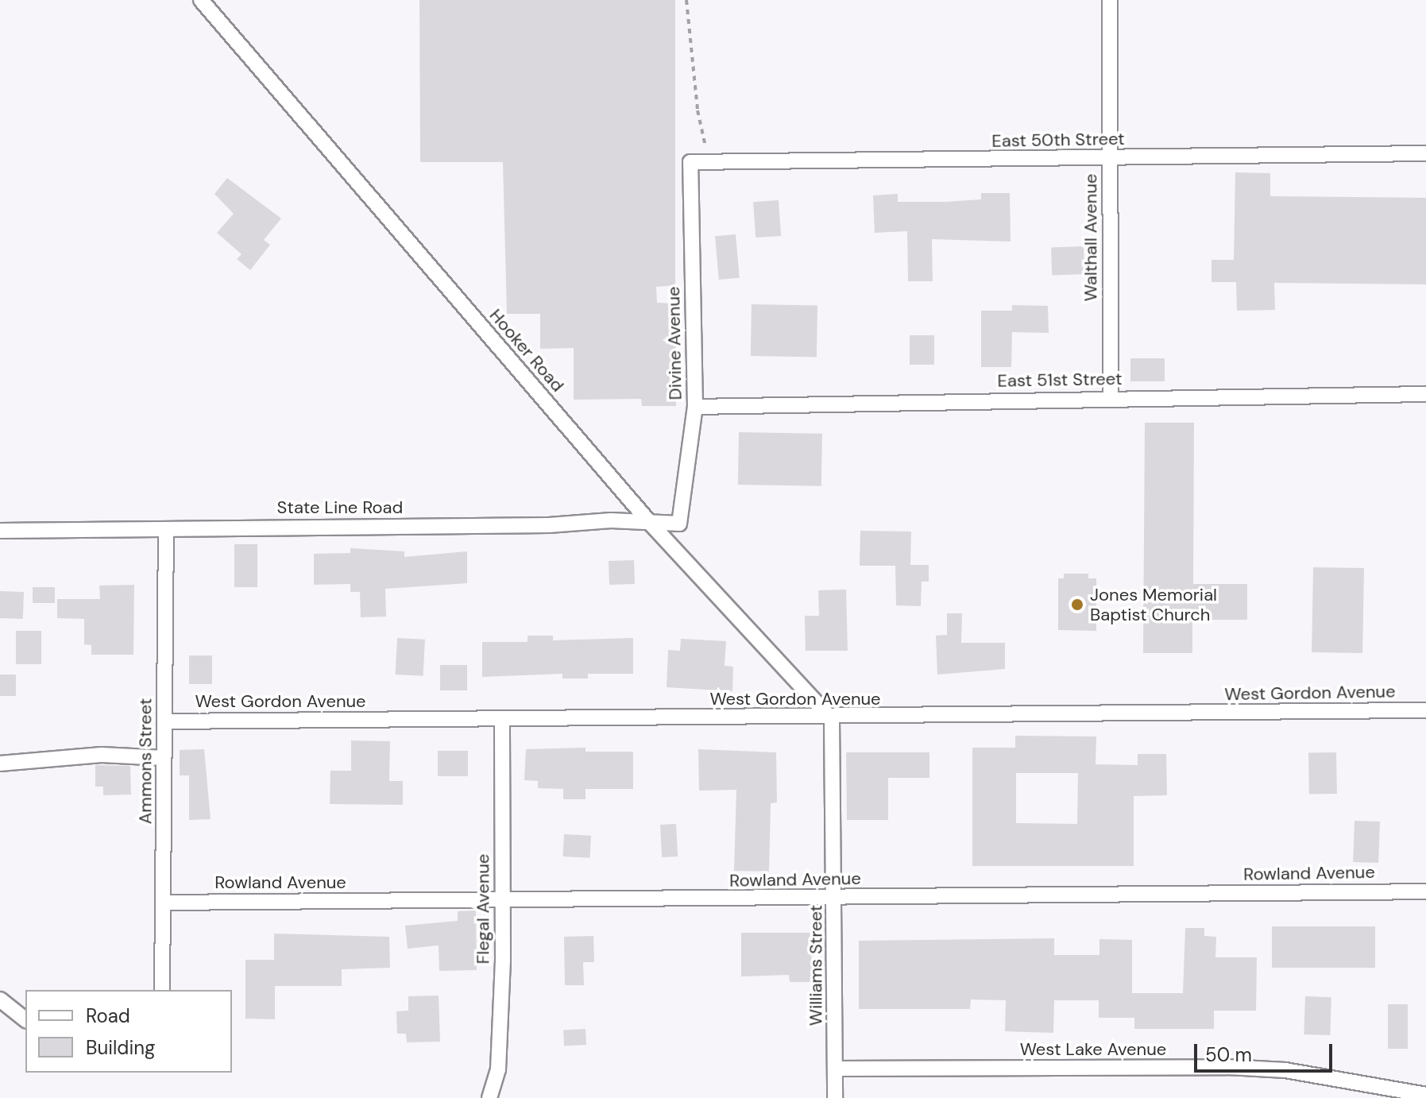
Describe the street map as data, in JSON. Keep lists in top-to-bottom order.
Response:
{
  "streets": {
    "street": [
      "East 50th Street",
      "Walthall Avenue",
      "Divine Avenue",
      "Hooker Road",
      "East 51st Street",
      "State Line Road",
      "West Gordon Avenue",
      "Ammons Street",
      "Rowland Avenue",
      "Flegal Avenue",
      "Williams Street",
      "West Lake Avenue"
    ]
  },
  "crossings": [
    ["East 50th Street", "Walthall Avenue"],
    ["East 50th Street", "Divine Avenue"],
    ["Walthall Avenue", "East 51st Street"],
    ["Divine Avenue", "East 51st Street"],
    ["Divine Avenue", "State Line Road"],
    ["Hooker Road", "State Line Road"],
    ["Hooker Road", "West Gordon Avenue"],
    ["Hooker Road", "Williams Street"],
    ["State Line Road", "Ammons Street"],
    ["West Gordon Avenue", "Ammons Street"],
    ["West Gordon Avenue", "Flegal Avenue"],
    ["West Gordon Avenue", "Williams Street"],
    ["Ammons Street", "Rowland Avenue"],
    ["Rowland Avenue", "Flegal Avenue"],
    ["Rowland Avenue", "Williams Street"],
    ["Williams Street", "West Lake Avenue"]
  ],
  "places": ["Jones Memorial Baptist Church"],
  "legend": ["Road", "Building"],
  "scale_bar": "50 m"
}
